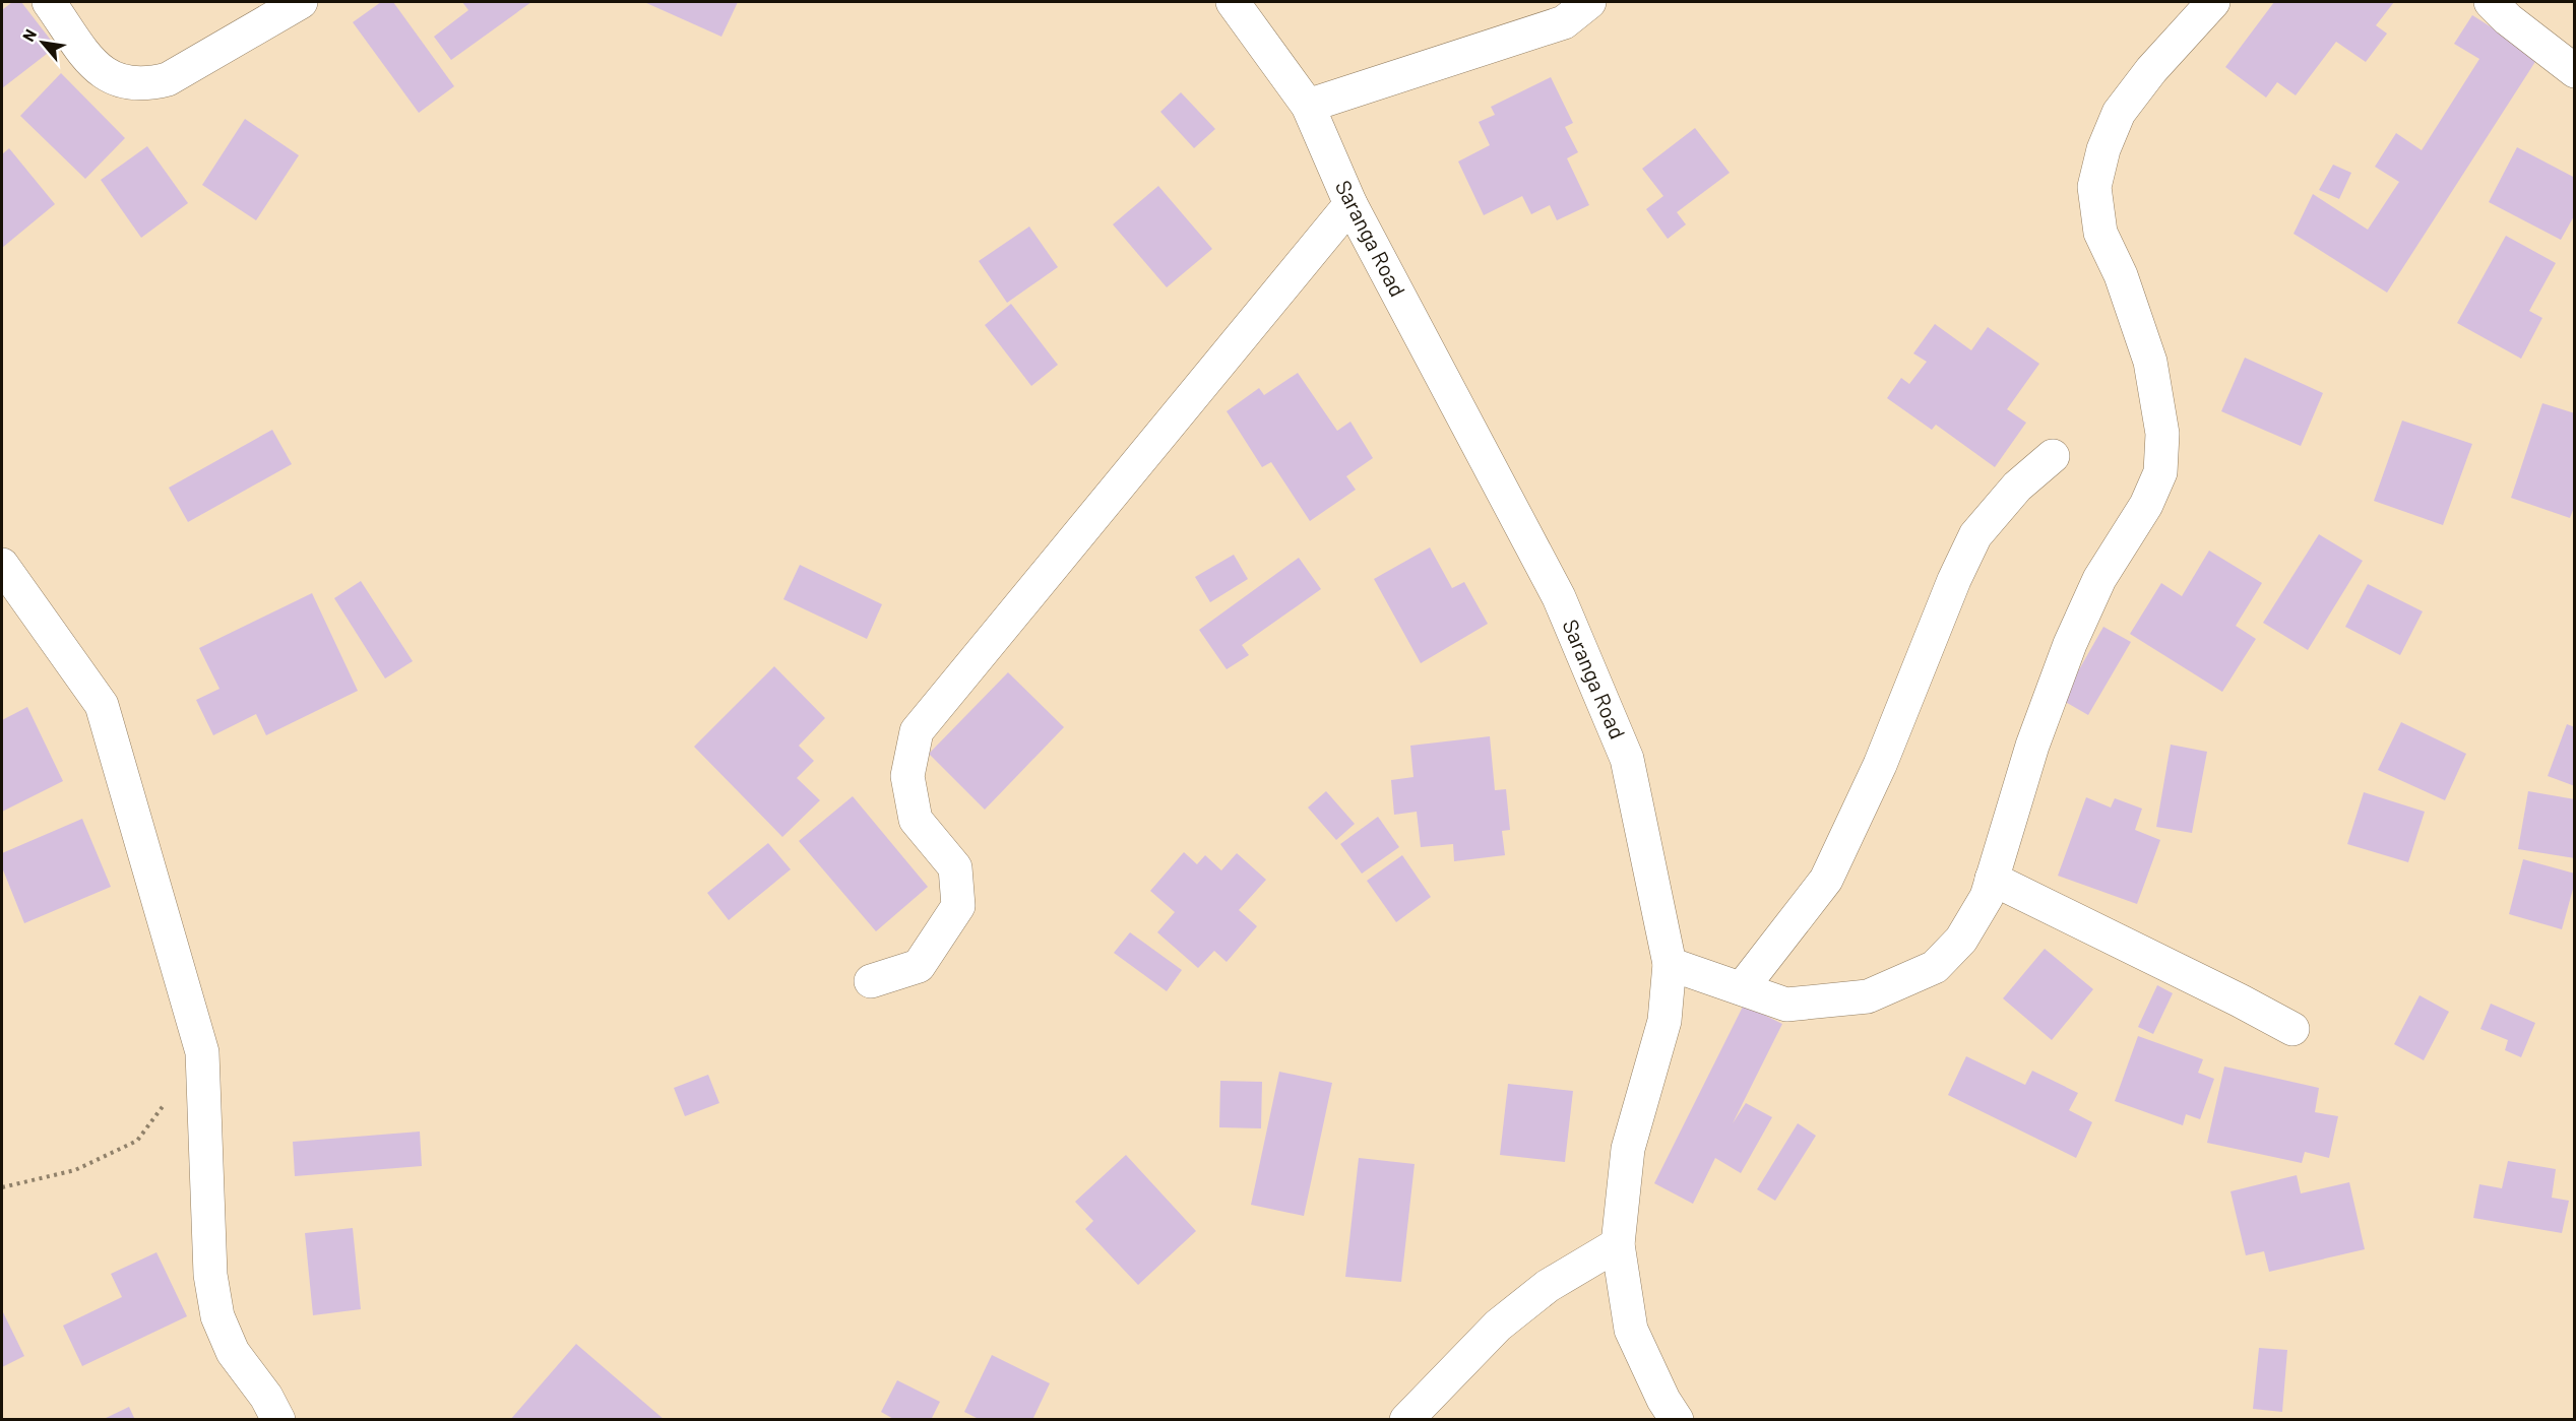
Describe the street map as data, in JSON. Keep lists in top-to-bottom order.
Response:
{
  "streets": {
    "street": ["Saranga Road"]
  },
  "north": "top left"
}
